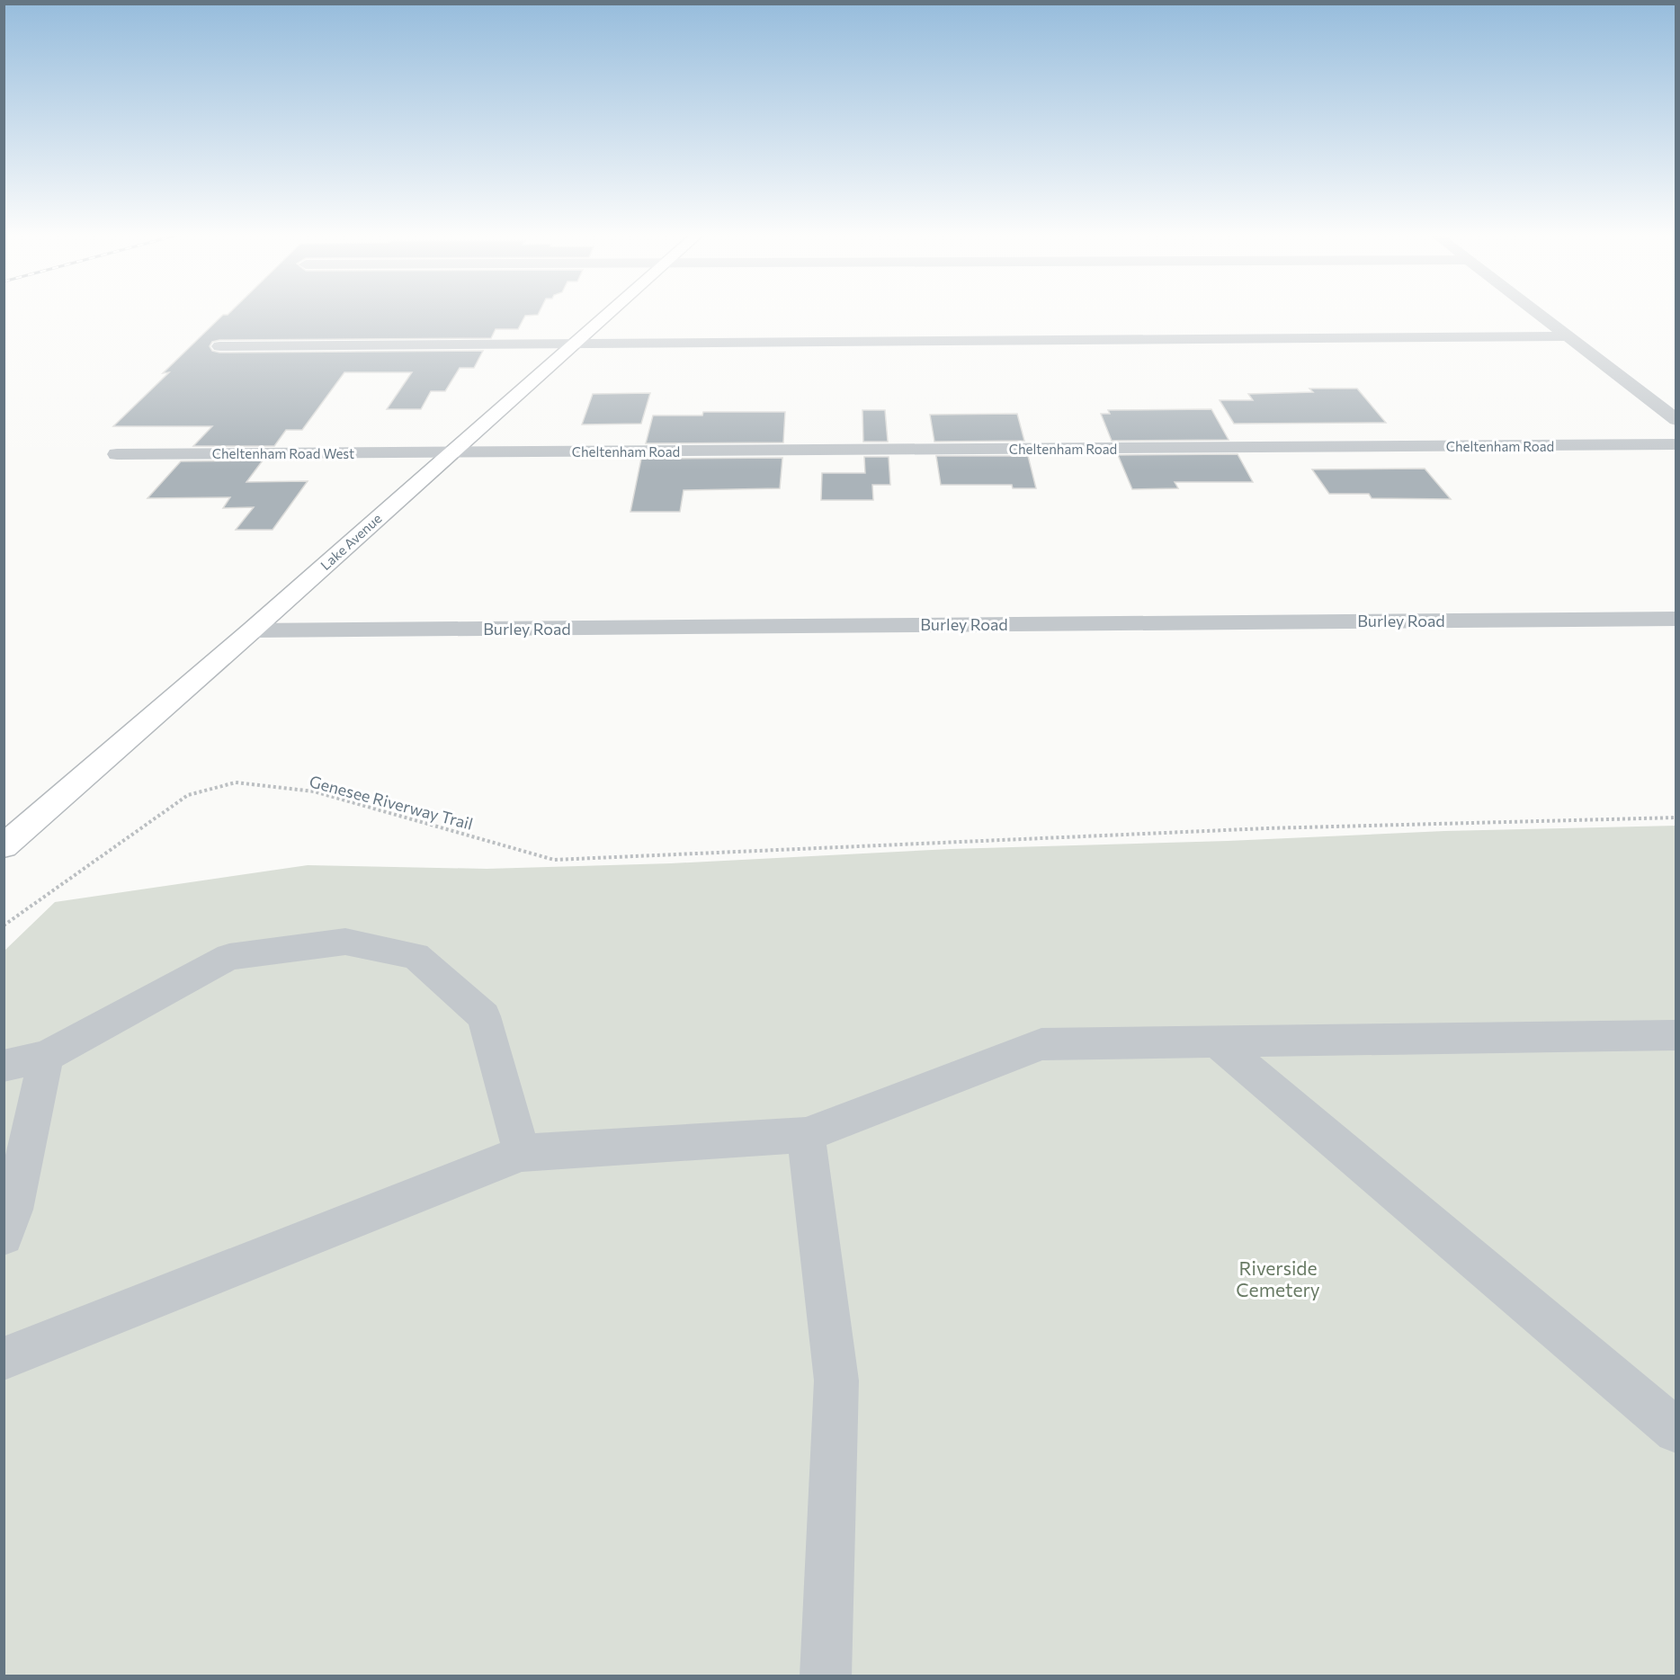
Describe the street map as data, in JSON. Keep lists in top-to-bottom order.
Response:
{
  "streets": {
    "main road": ["Lake Avenue"],
    "street": ["Cheltenham Road", "Cheltenham Road West", "Burley Road"],
    "path": ["Genesee Riverway Trail"]
  },
  "crossings": [
    ["Cheltenham Road", "Cheltenham Road West"],
    ["Cheltenham Road", "Lake Avenue"],
    ["Cheltenham Road West", "Lake Avenue"],
    ["Lake Avenue", "Burley Road"]
  ],
  "parks": ["Riverside Cemetery"]
}
